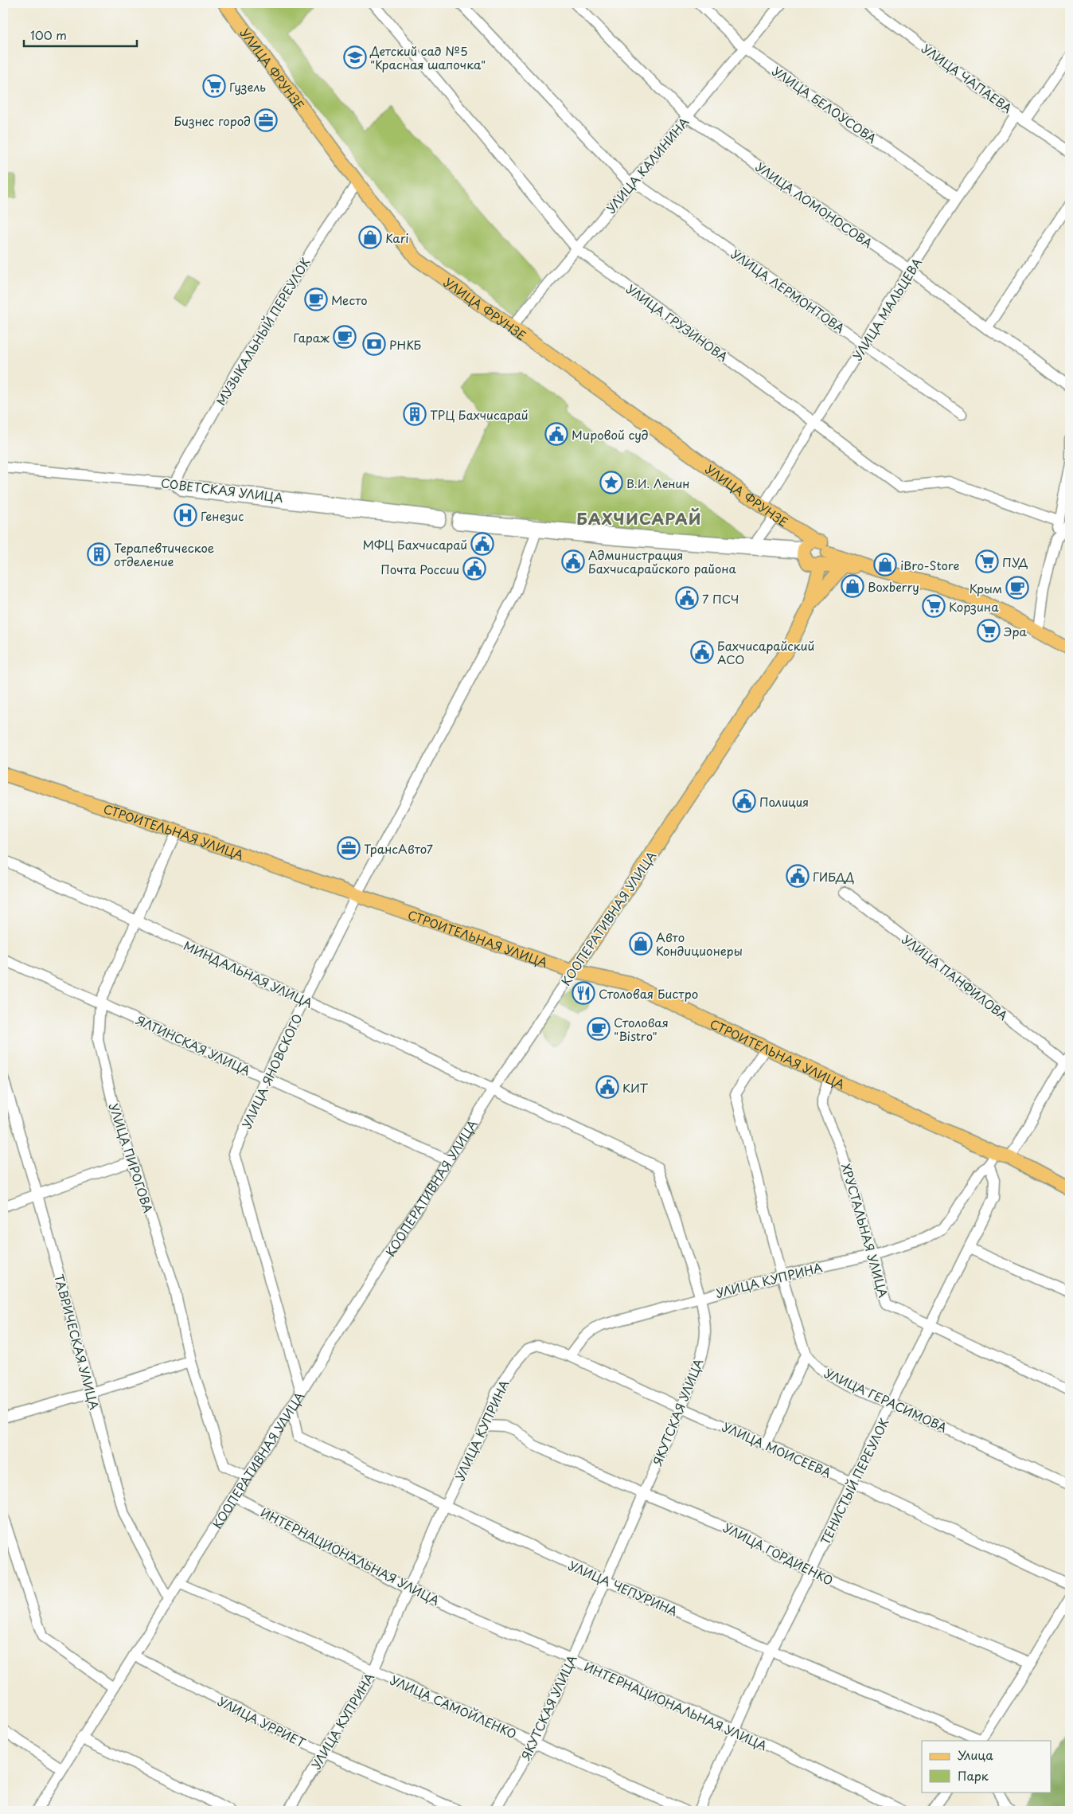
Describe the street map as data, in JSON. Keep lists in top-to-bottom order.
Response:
{
  "streets": {
    "main road": ["УЛИЦА ФРУНЗЕ", "СТРОИТЕЛЬНАЯ УЛИЦА", "КООПЕРАТИВНАЯ УЛИЦА"],
    "street": [
      "УЛИЦА ЧАПАЕВА",
      "УЛИЦА БЕЛОУСОВА",
      "УЛИЦА КАЛИНИНА",
      "УЛИЦА ЛОМОНОСОВА",
      "УЛИЦА ЛЕРМОНТОВА",
      "УЛИЦА МАЛЬЦЕВА",
      "УЛИЦА ГРУЗИНОВА",
      "МУЗЫКАЛЬНЫЙ ПЕРЕУЛОК",
      "СОВЕТСКАЯ УЛИЦА",
      "МИНДАЛЬНАЯ УЛИЦА",
      "УЛИЦА ПАНФИЛОВА",
      "ЯЛТИНСКАЯ УЛИЦА",
      "УЛИЦА ЯНОВСКОГО",
      "УЛИЦА ПИРОГОВА",
      "ХРУСТАЛЬНАЯ УЛИЦА",
      "УЛИЦА КУПРИНА",
      "ТАВРИЧЕСКАЯ УЛИЦА",
      "УЛИЦА ГЕРАСИМОВА",
      "ЯКУТСКАЯ УЛИЦА",
      "УЛИЦА МОИСЕЕВА",
      "ТЕНИСТЫЙ ПЕРЕУЛОК",
      "УЛИЦА ГОРДИЕНКО",
      "ИНТЕРНАЦИОНАЛЬНАЯ УЛИЦА",
      "УЛИЦА ЧЕПУРИНА",
      "УЛИЦА САМОЙЛЕНКО",
      "УЛИЦА УРРИЕТ"
    ]
  },
  "crossings": [
    ["УЛИЦА ФРУНЗЕ", "УЛИЦА КАЛИНИНА"],
    ["УЛИЦА ФРУНЗЕ", "УЛИЦА МАЛЬЦЕВА"],
    ["УЛИЦА ФРУНЗЕ", "МУЗЫКАЛЬНЫЙ ПЕРЕУЛОК"],
    ["УЛИЦА ФРУНЗЕ", "КООПЕРАТИВНАЯ УЛИЦА"],
    ["УЛИЦА ЧАПАЕВА", "УЛИЦА МАЛЬЦЕВА"],
    ["УЛИЦА БЕЛОУСОВА", "УЛИЦА КАЛИНИНА"],
    ["УЛИЦА БЕЛОУСОВА", "УЛИЦА МАЛЬЦЕВА"],
    ["УЛИЦА КАЛИНИНА", "УЛИЦА ЛОМОНОСОВА"],
    ["УЛИЦА КАЛИНИНА", "УЛИЦА ЛЕРМОНТОВА"],
    ["УЛИЦА КАЛИНИНА", "УЛИЦА ГРУЗИНОВА"],
    ["УЛИЦА ЛОМОНОСОВА", "УЛИЦА МАЛЬЦЕВА"],
    ["УЛИЦА ЛЕРМОНТОВА", "УЛИЦА МАЛЬЦЕВА"],
    ["УЛИЦА МАЛЬЦЕВА", "УЛИЦА ГРУЗИНОВА"],
    ["МУЗЫКАЛЬНЫЙ ПЕРЕУЛОК", "СОВЕТСКАЯ УЛИЦА"],
    ["СТРОИТЕЛЬНАЯ УЛИЦА", "КООПЕРАТИВНАЯ УЛИЦА"],
    ["СТРОИТЕЛЬНАЯ УЛИЦА", "УЛИЦА ЯНОВСКОГО"],
    ["СТРОИТЕЛЬНАЯ УЛИЦА", "УЛИЦА ПИРОГОВА"],
    ["СТРОИТЕЛЬНАЯ УЛИЦА", "ХРУСТАЛЬНАЯ УЛИЦА"],
    ["СТРОИТЕЛЬНАЯ УЛИЦА", "УЛИЦА ГЕРАСИМОВА"],
    ["КООПЕРАТИВНАЯ УЛИЦА", "МИНДАЛЬНАЯ УЛИЦА"],
    ["КООПЕРАТИВНАЯ УЛИЦА", "ЯЛТИНСКАЯ УЛИЦА"],
    ["КООПЕРАТИВНАЯ УЛИЦА", "УЛИЦА ЯНОВСКОГО"],
    ["КООПЕРАТИВНАЯ УЛИЦА", "УЛИЦА ПИРОГОВА"],
    ["КООПЕРАТИВНАЯ УЛИЦА", "ТАВРИЧЕСКАЯ УЛИЦА"],
    ["КООПЕРАТИВНАЯ УЛИЦА", "ЯКУТСКАЯ УЛИЦА"],
    ["КООПЕРАТИВНАЯ УЛИЦА", "ИНТЕРНАЦИОНАЛЬНАЯ УЛИЦА"],
    ["КООПЕРАТИВНАЯ УЛИЦА", "УЛИЦА ЧЕПУРИНА"],
    ["КООПЕРАТИВНАЯ УЛИЦА", "УЛИЦА САМОЙЛЕНКО"],
    ["КООПЕРАТИВНАЯ УЛИЦА", "УЛИЦА УРРИЕТ"],
    ["МИНДАЛЬНАЯ УЛИЦА", "УЛИЦА ЯНОВСКОГО"],
    ["МИНДАЛЬНАЯ УЛИЦА", "УЛИЦА ПИРОГОВА"],
    ["МИНДАЛЬНАЯ УЛИЦА", "ЯКУТСКАЯ УЛИЦА"],
    ["ЯЛТИНСКАЯ УЛИЦА", "УЛИЦА ЯНОВСКОГО"],
    ["ЯЛТИНСКАЯ УЛИЦА", "УЛИЦА ПИРОГОВА"],
    ["ХРУСТАЛЬНАЯ УЛИЦА", "УЛИЦА КУПРИНА"],
    ["ХРУСТАЛЬНАЯ УЛИЦА", "ТЕНИСТЫЙ ПЕРЕУЛОК"],
    ["УЛИЦА КУПРИНА", "УЛИЦА ГЕРАСИМОВА"],
    ["УЛИЦА КУПРИНА", "ЯКУТСКАЯ УЛИЦА"],
    ["УЛИЦА КУПРИНА", "УЛИЦА МОИСЕЕВА"],
    ["УЛИЦА КУПРИНА", "ТЕНИСТЫЙ ПЕРЕУЛОК"],
    ["УЛИЦА КУПРИНА", "УЛИЦА ГОРДИЕНКО"],
    ["УЛИЦА КУПРИНА", "ИНТЕРНАЦИОНАЛЬНАЯ УЛИЦА"],
    ["УЛИЦА КУПРИНА", "УЛИЦА ЧЕПУРИНА"],
    ["УЛИЦА КУПРИНА", "УЛИЦА САМОЙЛЕНКО"],
    ["УЛИЦА КУПРИНА", "УЛИЦА УРРИЕТ"],
    ["УЛИЦА ГЕРАСИМОВА", "ТЕНИСТЫЙ ПЕРЕУЛОК"],
    ["ЯКУТСКАЯ УЛИЦА", "УЛИЦА МОИСЕЕВА"],
    ["ЯКУТСКАЯ УЛИЦА", "УЛИЦА ГОРДИЕНКО"],
    ["ЯКУТСКАЯ УЛИЦА", "ИНТЕРНАЦИОНАЛЬНАЯ УЛИЦА"],
    ["ЯКУТСКАЯ УЛИЦА", "УЛИЦА ЧЕПУРИНА"],
    ["ЯКУТСКАЯ УЛИЦА", "УЛИЦА САМОЙЛЕНКО"],
    ["УЛИЦА МОИСЕЕВА", "ТЕНИСТЫЙ ПЕРЕУЛОК"],
    ["ТЕНИСТЫЙ ПЕРЕУЛОК", "УЛИЦА ГОРДИЕНКО"],
    ["ТЕНИСТЫЙ ПЕРЕУЛОК", "ИНТЕРНАЦИОНАЛЬНАЯ УЛИЦА"],
    ["ТЕНИСТЫЙ ПЕРЕУЛОК", "УЛИЦА ЧЕПУРИНА"]
  ],
  "districts": ["БАХЧИСАРАЙ"],
  "places": {
    "school or university": ["Детский сад №5 \"Красная шапочка\""],
    "supermarket": [
      "Гузель",
      "ПУД",
      "Корзина",
      "Эра"
    ],
    "office": ["Бизнес город", "ТрансАвто7"],
    "shop": [
      "Kari",
      "iBro-Store",
      "Boxberry",
      "Авто Кондиционеры"
    ],
    "cafe": [
      "Место",
      "Гараж",
      "Крым",
      "Столовая \"Bistro\""
    ],
    "bank": ["РНКБ"],
    "building": ["ТРЦ Бахчисарай", "Терапевтическое отделение"],
    "public building": [
      "Мировой суд",
      "МФЦ Бахчисарай",
      "Администрация Бахчисарайского района",
      "Почта России",
      "7 ПСЧ",
      "Бахчисарайский АСО",
      "Полиция",
      "ГИБДД",
      "КИТ"
    ],
    "place": ["В.И. Ленин"],
    "hospital": ["Генезис"],
    "restaurant": ["Столовая Бистро"]
  },
  "legend": ["Улица", "Парк"],
  "scale_bar": "100 m"
}
